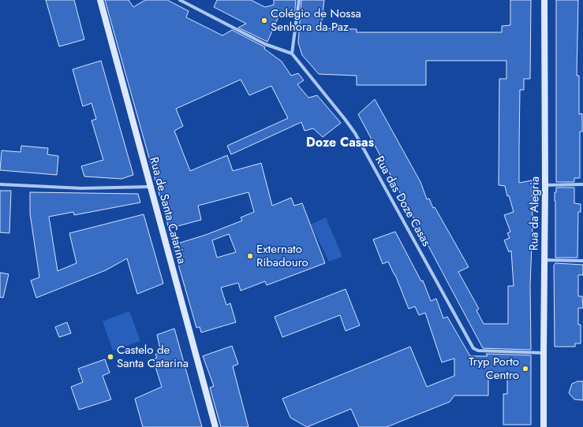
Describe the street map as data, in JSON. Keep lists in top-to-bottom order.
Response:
{
  "streets": {
    "main road": ["Rua de Santa Catarina", "Rua da Alegria"],
    "street": ["Rua das Doze Casas"]
  },
  "crossings": [
    ["Rua das Doze Casas", "Rua da Alegria"]
  ],
  "districts": ["Doze Casas"],
  "places": [
    "Colégio de Nossa Senhora da Paz",
    "Externato Ribadouro",
    "Castelo de Santa Catarina",
    "Tryp Porto Centro"
  ]
}
